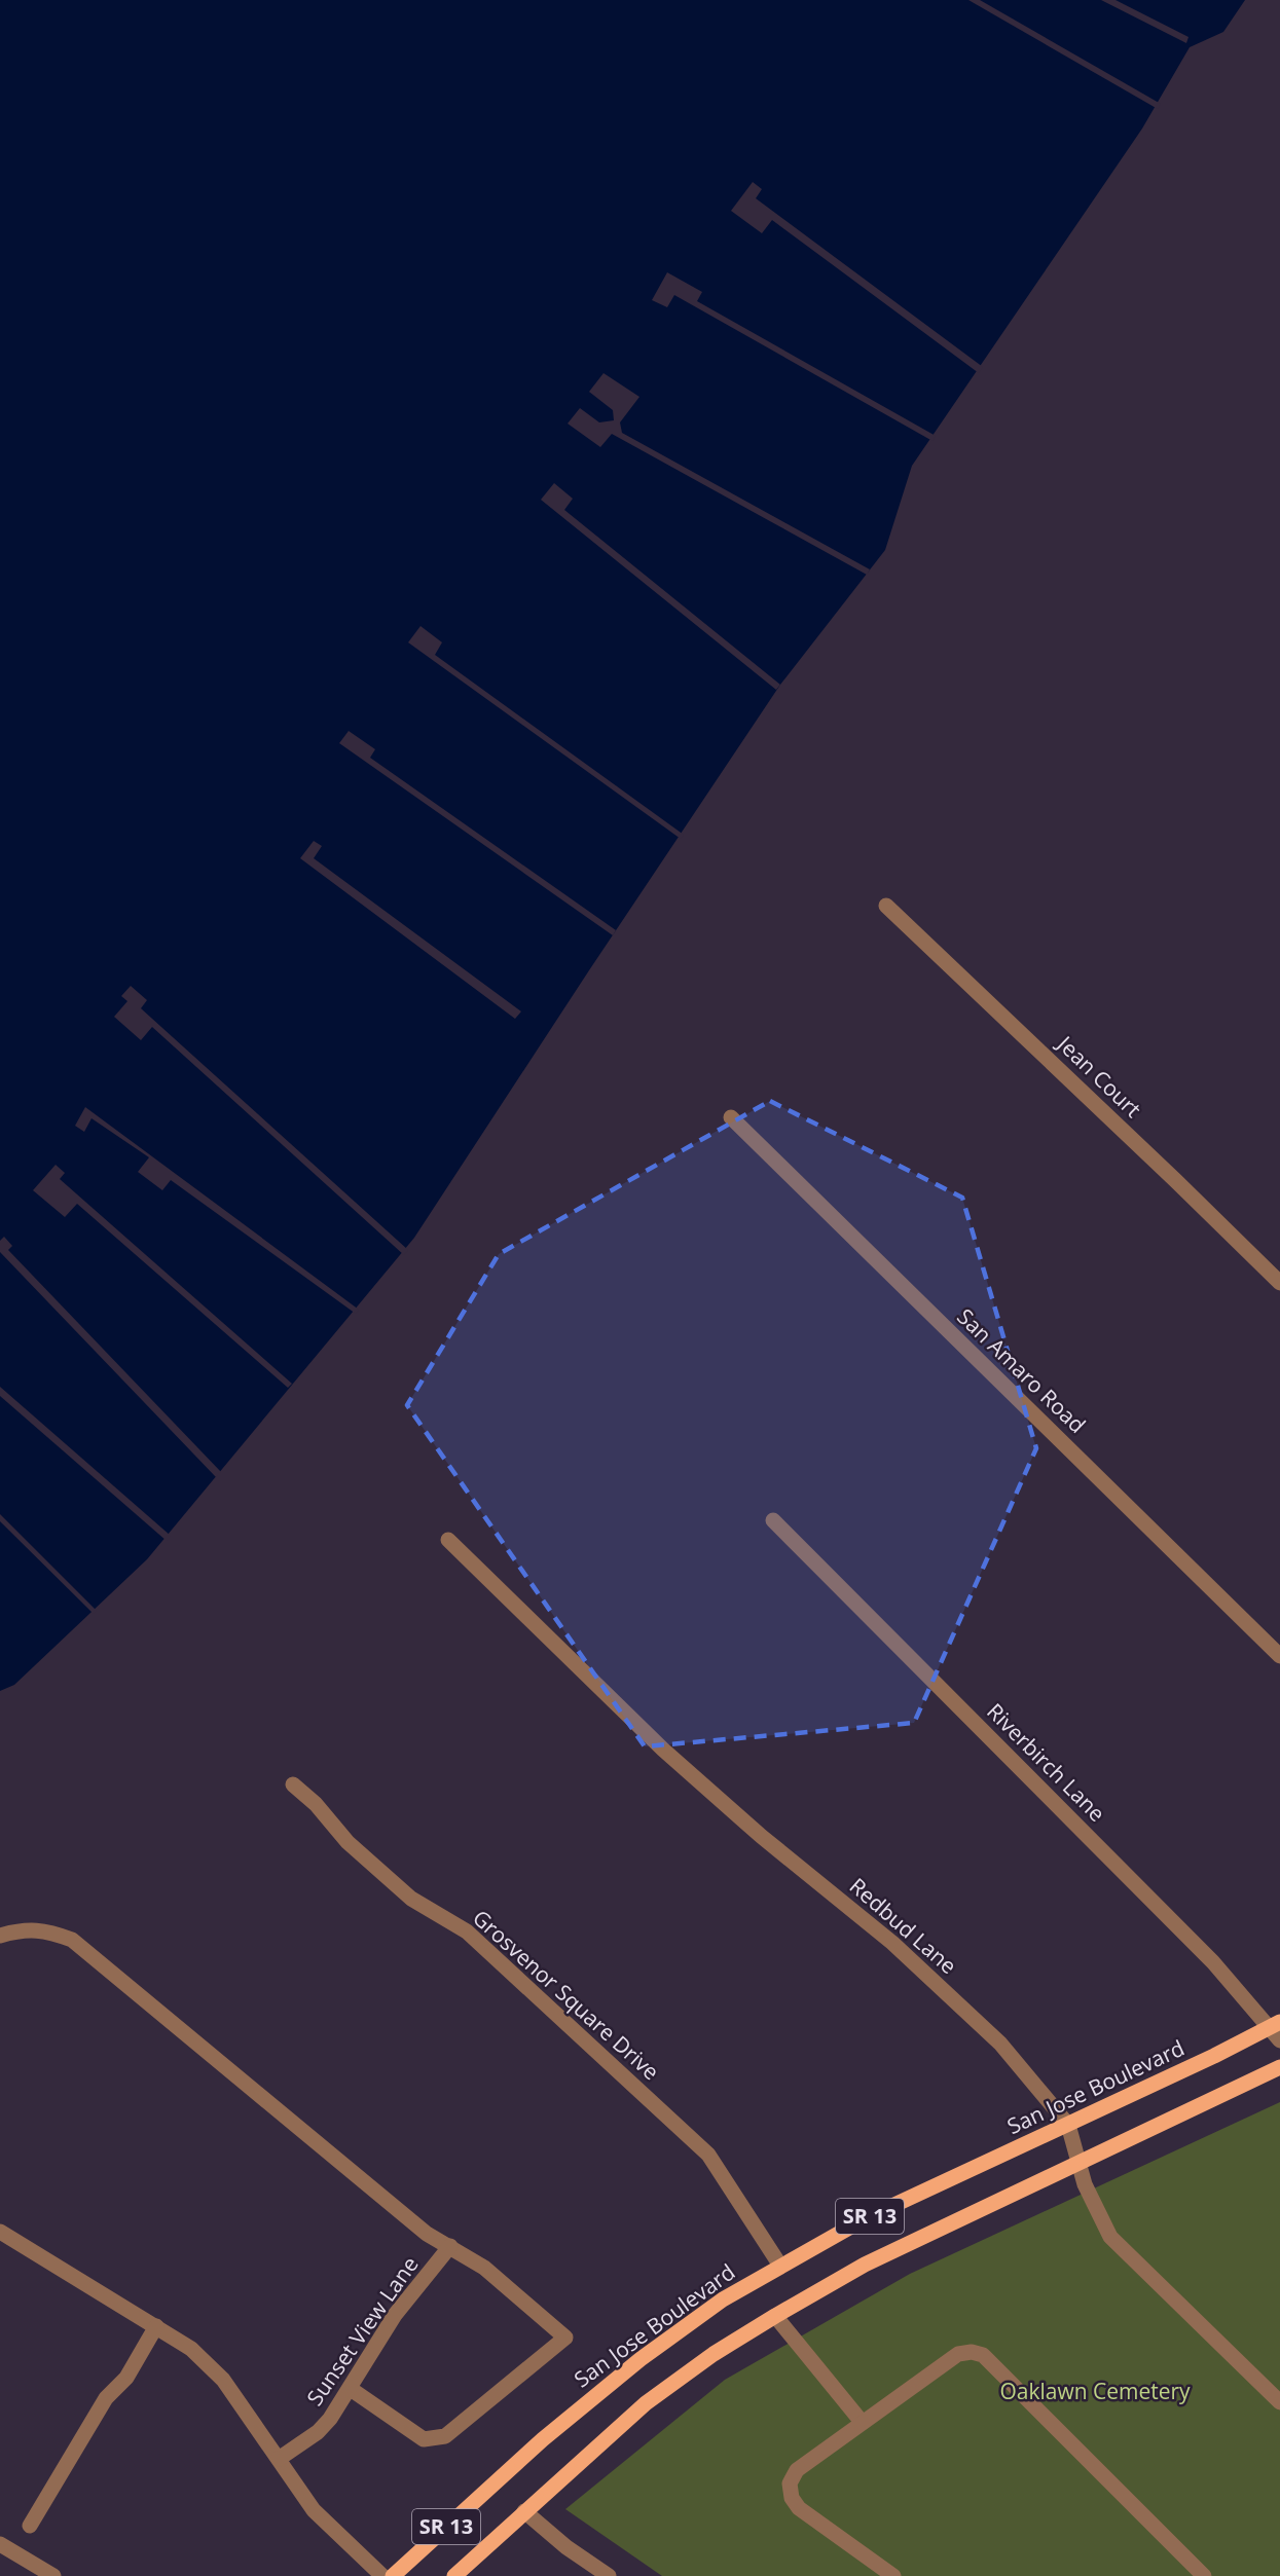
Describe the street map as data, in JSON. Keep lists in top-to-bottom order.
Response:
{
  "streets": {
    "main road": ["San Jose Boulevard", "SR 13"],
    "street": [
      "Jean Court",
      "San Amaro Road",
      "Riverbirch Lane",
      "Redbud Lane",
      "Grosvenor Square Drive",
      "Sunset View Lane"
    ]
  },
  "crossings": [
    ["Riverbirch Lane", "San Jose Boulevard"],
    ["Redbud Lane", "San Jose Boulevard"],
    ["Redbud Lane", "SR 13"],
    ["Grosvenor Square Drive", "San Jose Boulevard"]
  ],
  "parks": ["Oaklawn Cemetery"]
}
